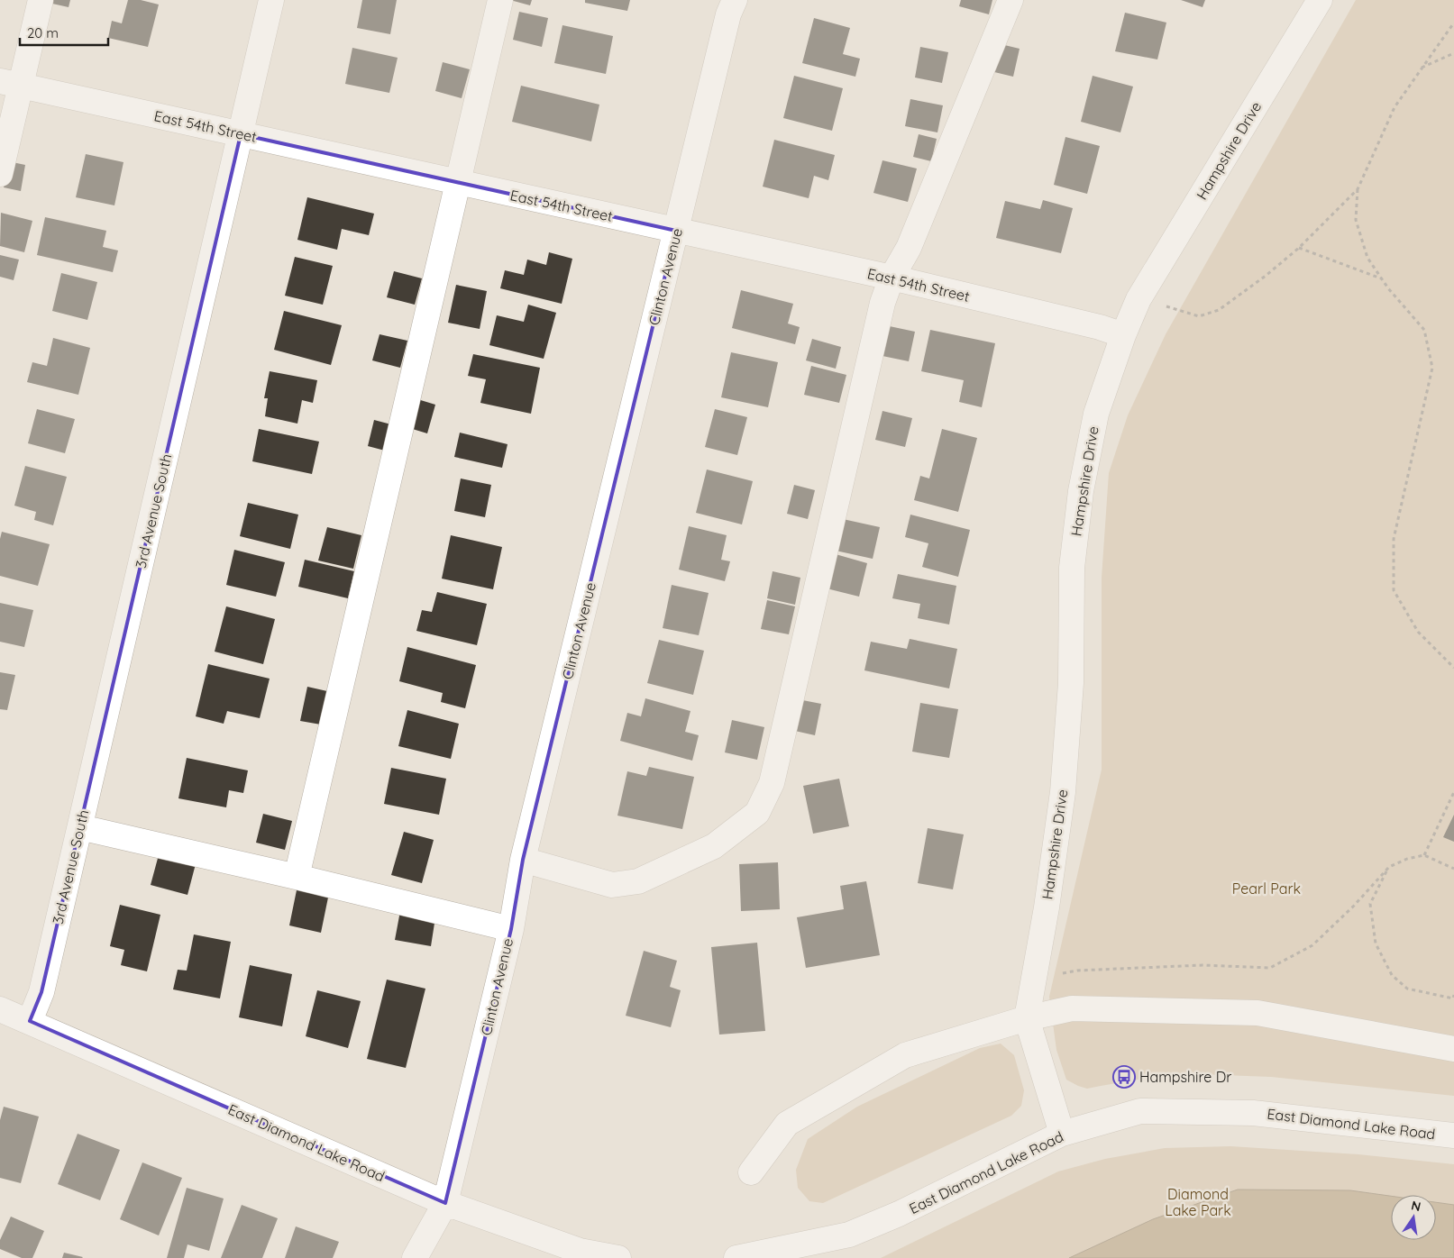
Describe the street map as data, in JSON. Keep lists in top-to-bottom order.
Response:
{
  "streets": {
    "street": [
      "East 54th Street",
      "Hampshire Drive",
      "Clinton Avenue",
      "3rd Avenue South",
      "East Diamond Lake Road"
    ]
  },
  "crossings": [
    ["East 54th Street", "Hampshire Drive"],
    ["East 54th Street", "Clinton Avenue"],
    ["East 54th Street", "3rd Avenue South"],
    ["Hampshire Drive", "East Diamond Lake Road"],
    ["Clinton Avenue", "East Diamond Lake Road"],
    ["3rd Avenue South", "East Diamond Lake Road"]
  ],
  "parks": ["Pearl Park", "Diamond Lake Park"],
  "places": {
    "bus stop": ["Hampshire Dr"]
  },
  "scale_bar": "20 m",
  "north": "top"
}
